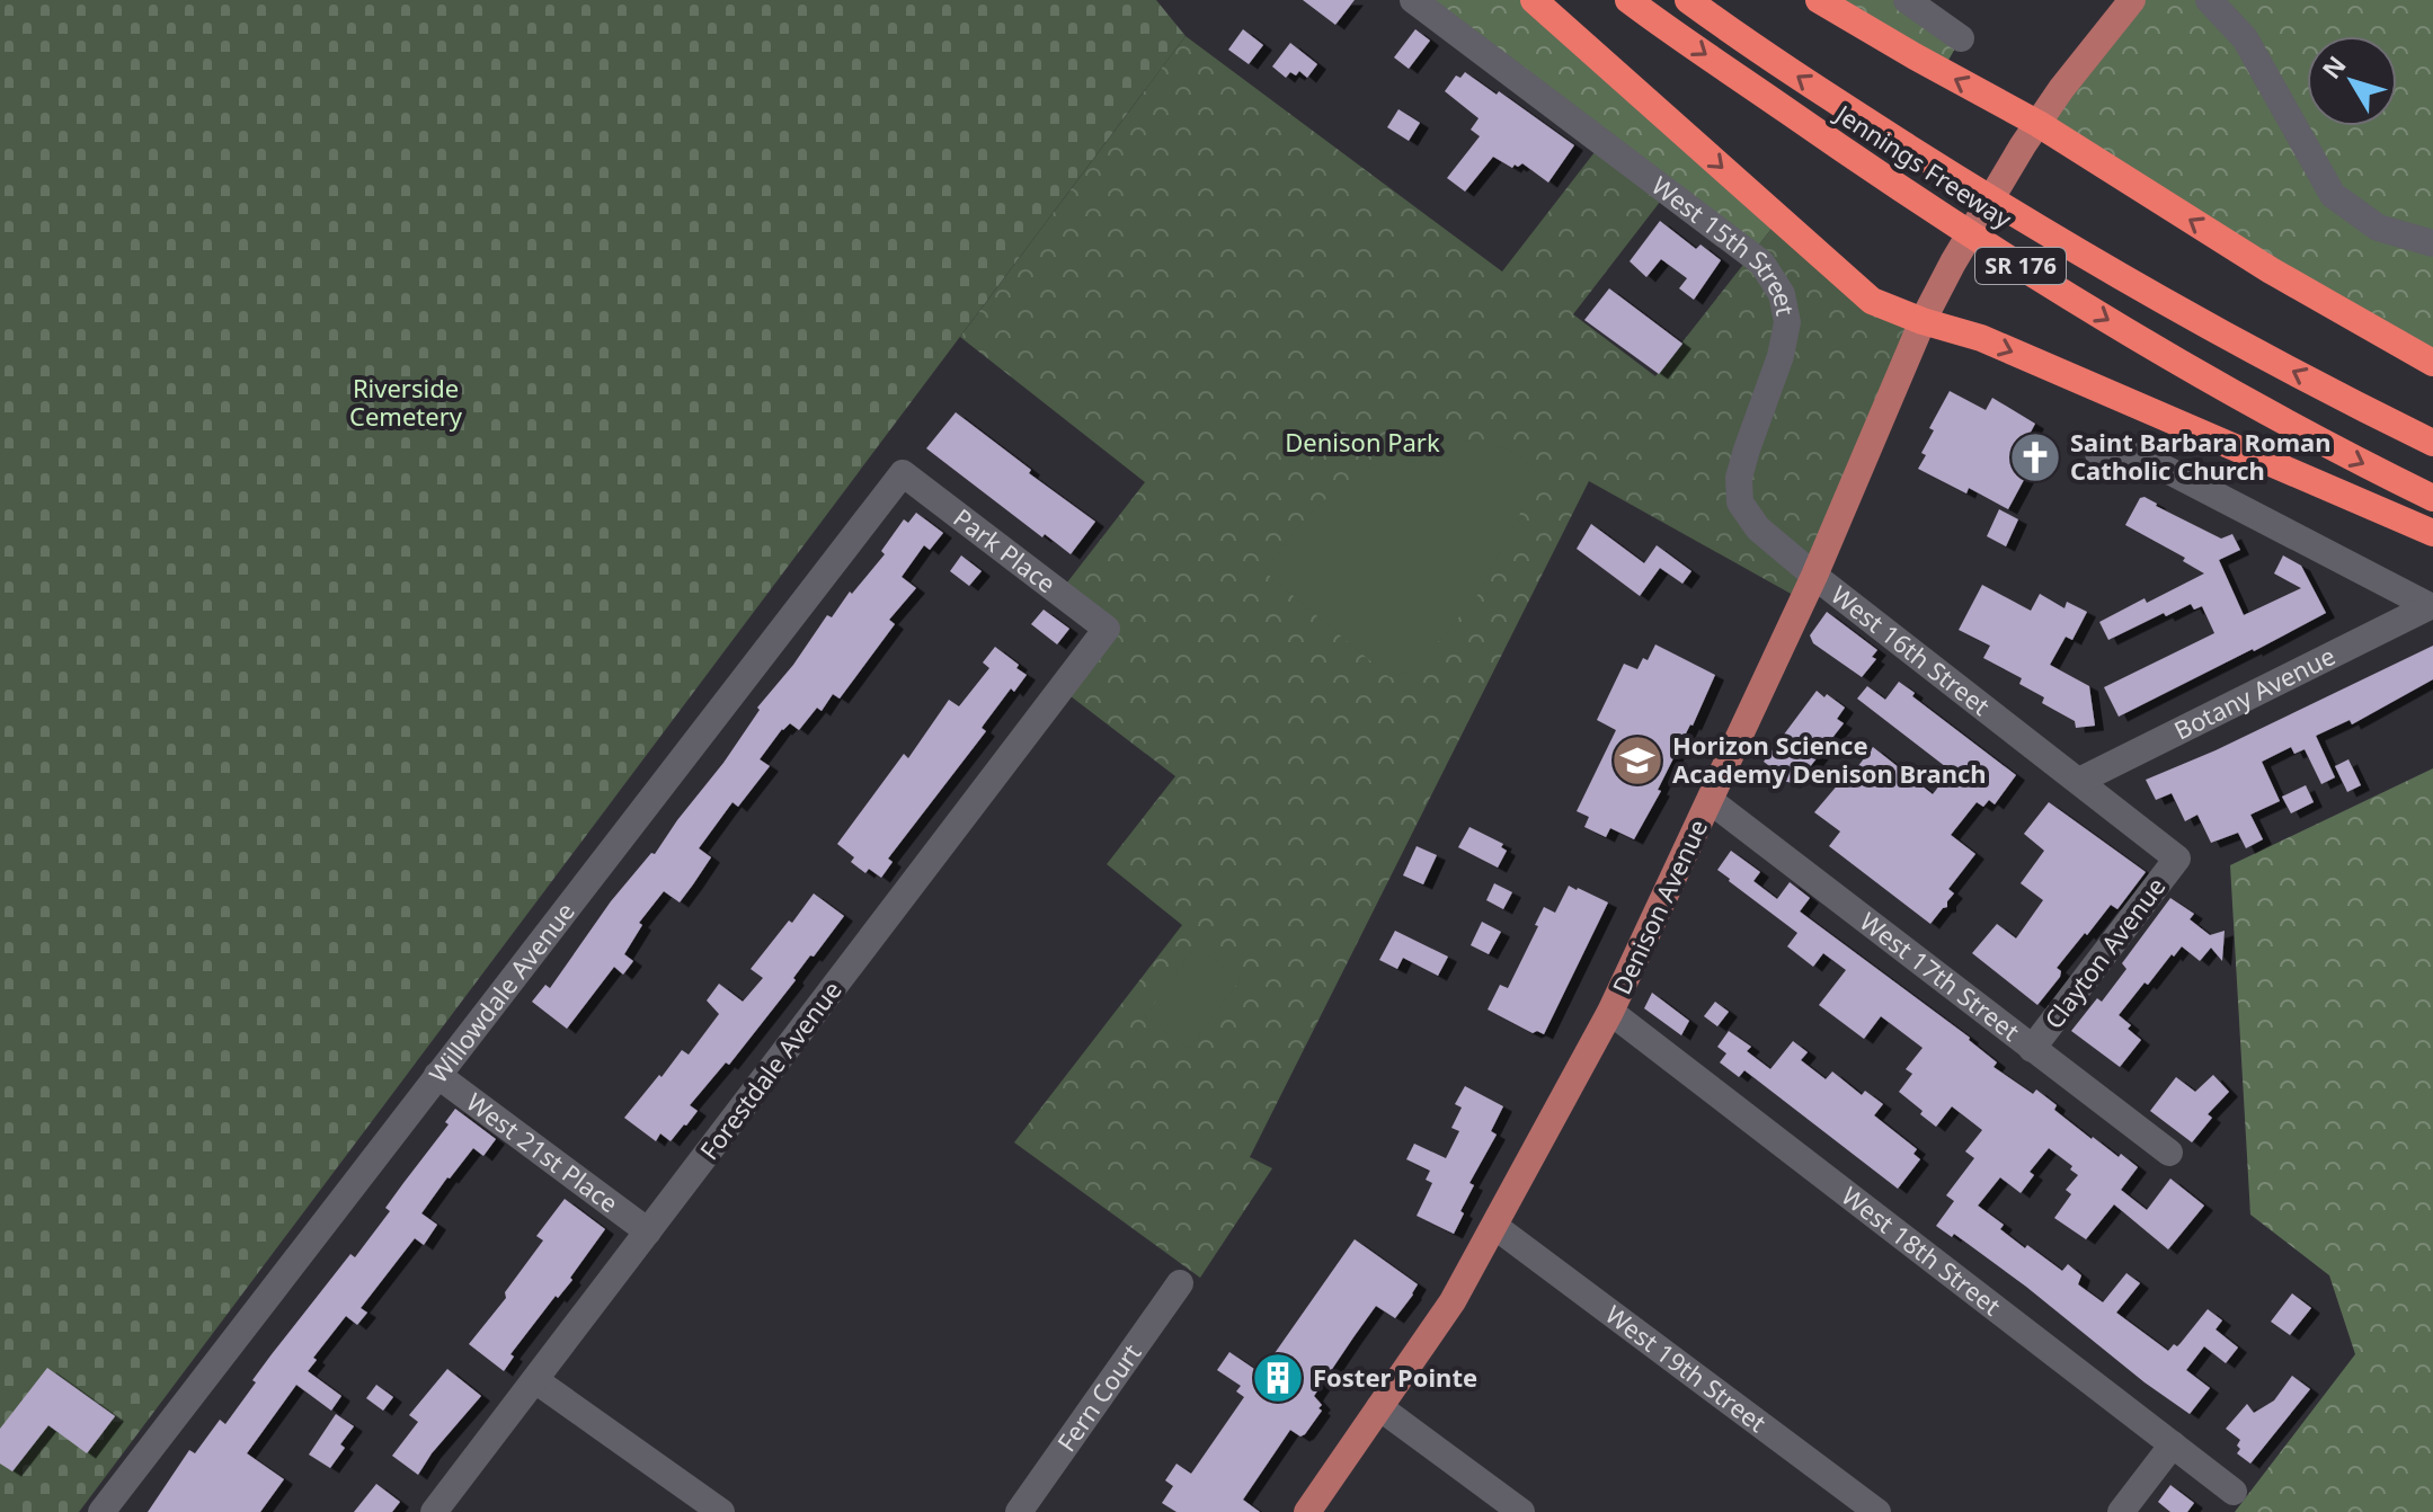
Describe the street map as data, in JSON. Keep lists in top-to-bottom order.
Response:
{
  "streets": {
    "highway": ["Jennings Freeway", "SR 176"],
    "main road": ["Denison Avenue"],
    "street": [
      "West 15th Street",
      "Park Place",
      "West 16th Street",
      "Botany Avenue",
      "Clayton Avenue",
      "West 17th Street",
      "Willowdale Avenue",
      "Forestdale Avenue",
      "West 21st Place",
      "West 18th Street",
      "West 19th Street",
      "Fern Court"
    ]
  },
  "crossings": [
    ["West 15th Street", "West 16th Street"],
    ["West 15th Street", "Denison Avenue"],
    ["Park Place", "Willowdale Avenue"],
    ["Park Place", "Forestdale Avenue"],
    ["West 16th Street", "Botany Avenue"],
    ["West 16th Street", "Denison Avenue"],
    ["West 16th Street", "Clayton Avenue"],
    ["Denison Avenue", "West 17th Street"],
    ["Denison Avenue", "West 18th Street"],
    ["Denison Avenue", "West 19th Street"],
    ["Clayton Avenue", "West 17th Street"],
    ["Willowdale Avenue", "West 21st Place"],
    ["Forestdale Avenue", "West 21st Place"]
  ],
  "parks": ["Riverside Cemetery", "Denison Park"],
  "places": {
    "church": ["Saint Barbara Roman Catholic Church"],
    "school or university": ["Horizon Science Academy Denison Branch"],
    "building": ["Foster Pointe"]
  },
  "north": "top left"
}
